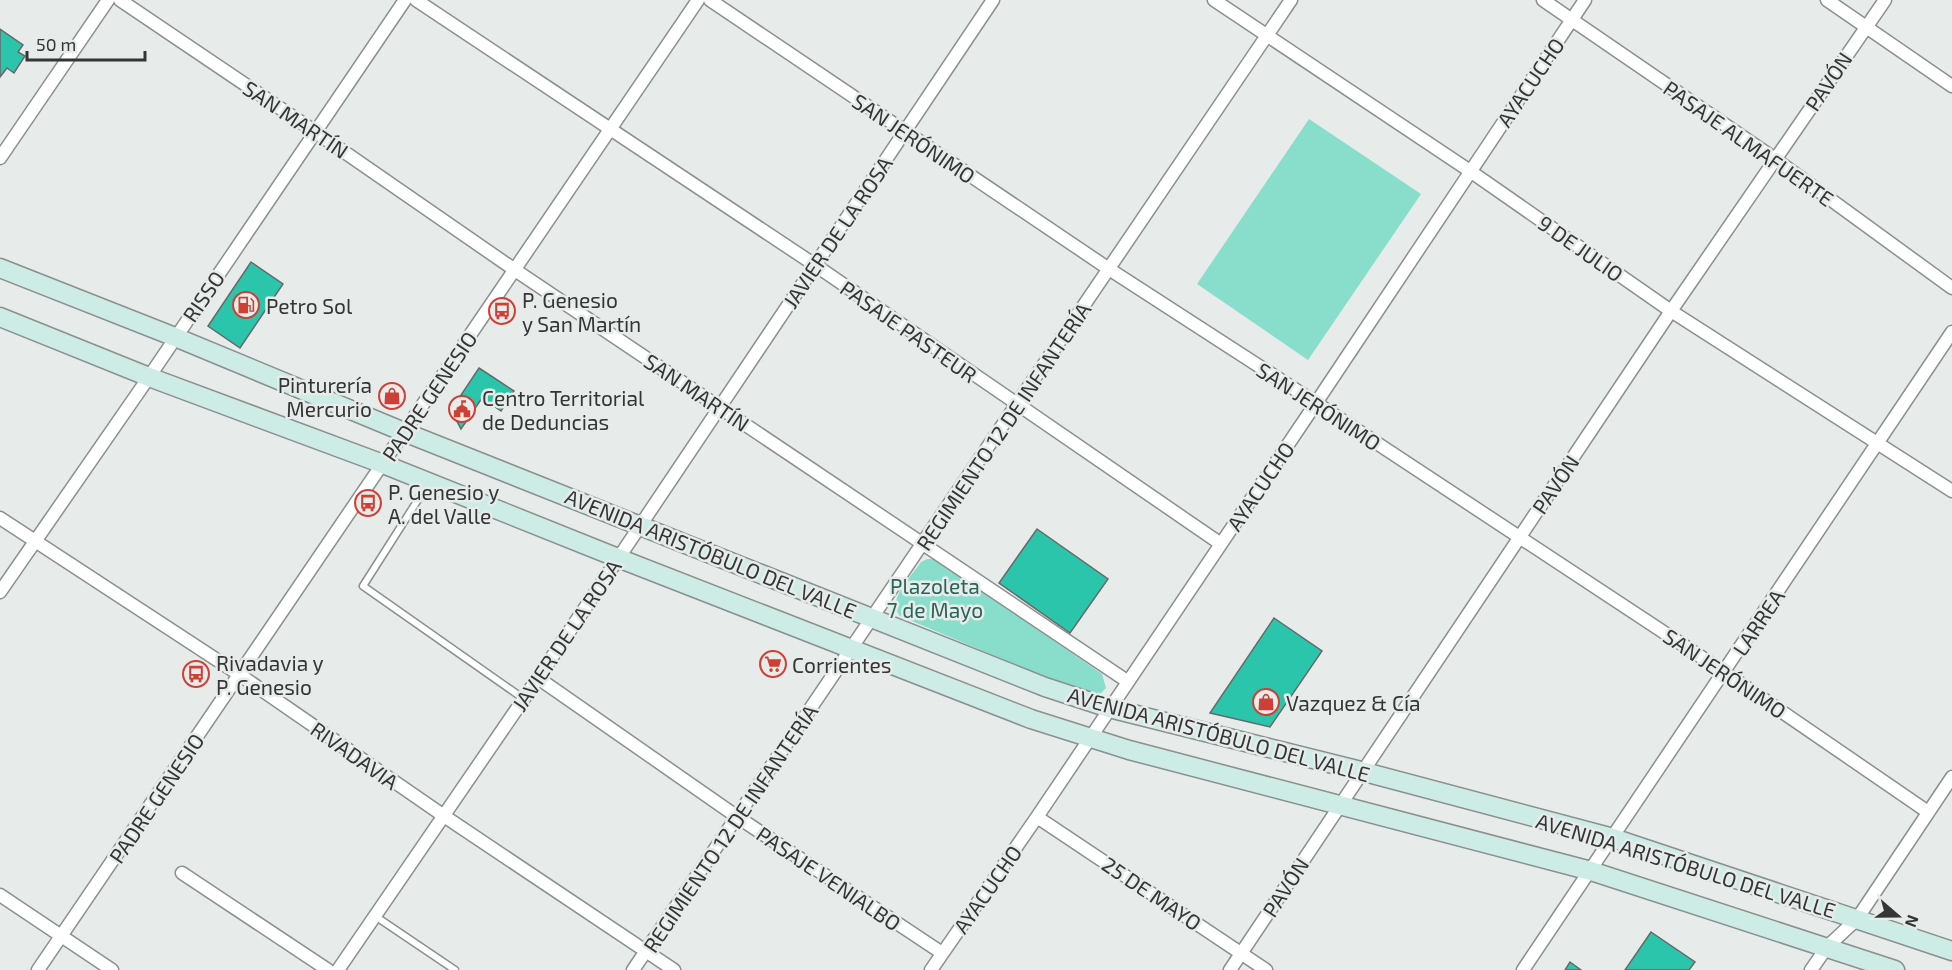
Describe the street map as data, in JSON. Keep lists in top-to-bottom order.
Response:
{
  "streets": {
    "main road": ["AVENIDA ARISTÓBULO DEL VALLE"],
    "street": [
      "PAVÓN",
      "AYACUCHO",
      "SAN MARTÍN",
      "SAN JERÓNIMO",
      "PASAJE ALMAFUERTE",
      "JAVIER DE LA ROSA",
      "9 DE JULIO",
      "RISSO",
      "PASAJE PASTEUR",
      "PADRE GENESIO",
      "REGIMIENTO 12 DE INFANTERÍA",
      "LARREA",
      "RIVADAVIA",
      "PASAJE VENIALBO",
      "25 DE MAYO"
    ]
  },
  "crossings": [
    ["PAVÓN", "SAN JERÓNIMO"],
    ["PAVÓN", "PASAJE ALMAFUERTE"],
    ["PAVÓN", "9 DE JULIO"],
    ["PAVÓN", "AVENIDA ARISTÓBULO DEL VALLE"],
    ["PAVÓN", "25 DE MAYO"],
    ["AYACUCHO", "SAN MARTÍN"],
    ["AYACUCHO", "SAN JERÓNIMO"],
    ["AYACUCHO", "PASAJE ALMAFUERTE"],
    ["AYACUCHO", "9 DE JULIO"],
    ["AYACUCHO", "PASAJE PASTEUR"],
    ["AYACUCHO", "AVENIDA ARISTÓBULO DEL VALLE"],
    ["AYACUCHO", "PASAJE VENIALBO"],
    ["AYACUCHO", "25 DE MAYO"],
    ["SAN MARTÍN", "JAVIER DE LA ROSA"],
    ["SAN MARTÍN", "RISSO"],
    ["SAN MARTÍN", "PADRE GENESIO"],
    ["SAN MARTÍN", "REGIMIENTO 12 DE INFANTERÍA"],
    ["SAN JERÓNIMO", "JAVIER DE LA ROSA"],
    ["SAN JERÓNIMO", "REGIMIENTO 12 DE INFANTERÍA"],
    ["SAN JERÓNIMO", "LARREA"],
    ["JAVIER DE LA ROSA", "PASAJE PASTEUR"],
    ["JAVIER DE LA ROSA", "AVENIDA ARISTÓBULO DEL VALLE"],
    ["JAVIER DE LA ROSA", "RIVADAVIA"],
    ["JAVIER DE LA ROSA", "PASAJE VENIALBO"],
    ["9 DE JULIO", "REGIMIENTO 12 DE INFANTERÍA"],
    ["9 DE JULIO", "LARREA"],
    ["RISSO", "AVENIDA ARISTÓBULO DEL VALLE"],
    ["RISSO", "RIVADAVIA"],
    ["PASAJE PASTEUR", "PADRE GENESIO"],
    ["PASAJE PASTEUR", "REGIMIENTO 12 DE INFANTERÍA"],
    ["PADRE GENESIO", "AVENIDA ARISTÓBULO DEL VALLE"],
    ["PADRE GENESIO", "RIVADAVIA"],
    ["REGIMIENTO 12 DE INFANTERÍA", "AVENIDA ARISTÓBULO DEL VALLE"],
    ["REGIMIENTO 12 DE INFANTERÍA", "RIVADAVIA"],
    ["REGIMIENTO 12 DE INFANTERÍA", "PASAJE VENIALBO"],
    ["AVENIDA ARISTÓBULO DEL VALLE", "LARREA"]
  ],
  "parks": ["Plazoleta 7 de Mayo"],
  "places": {
    "fuel station": ["Petro Sol"],
    "bus stop": ["P. Genesio y San Martín", "P. Genesio y A. del Valle", "Rivadavia y P. Genesio"],
    "shop": ["Pinturería Mercurio", "Vazquez & Cía"],
    "public building": ["Centro Territorial de Deduncias"],
    "supermarket": ["Corrientes"]
  },
  "scale_bar": "50 m",
  "north": "right"
}
